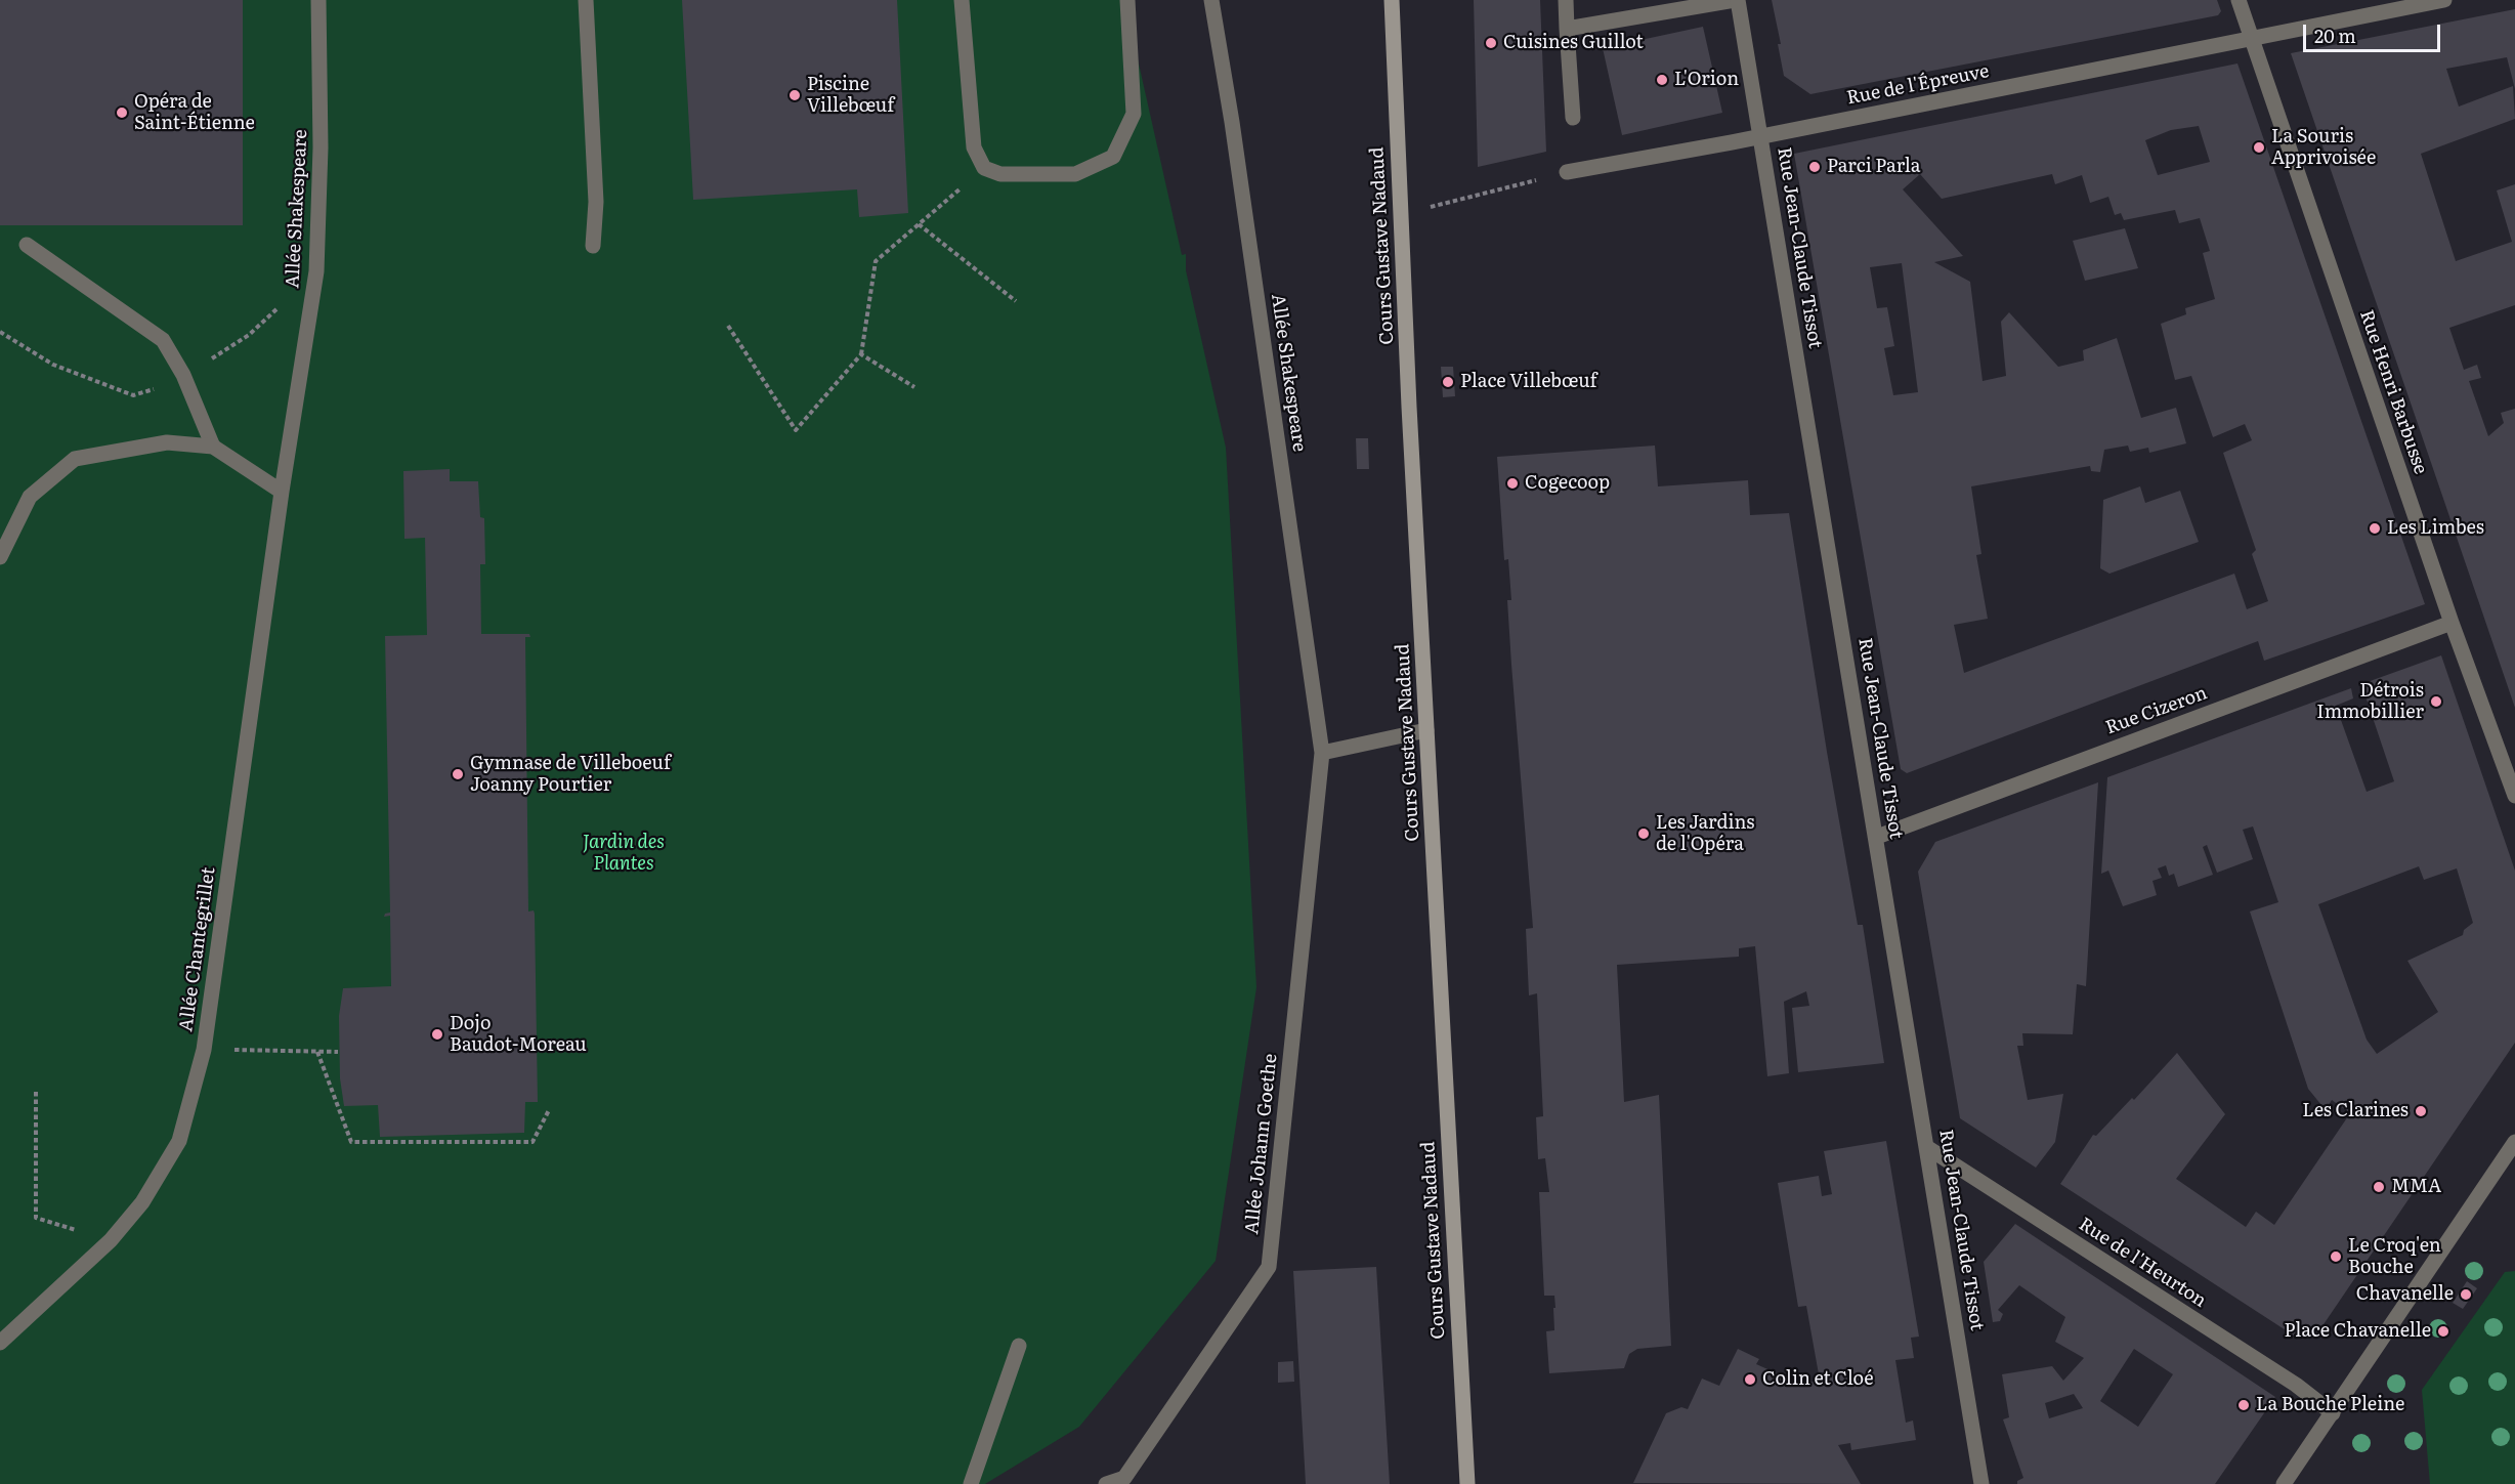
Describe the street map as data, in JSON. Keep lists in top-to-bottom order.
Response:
{
  "streets": {
    "main road": ["Cours Gustave Nadaud"],
    "street": [
      "Rue de l'Épreuve",
      "Allée Shakespeare",
      "Rue Jean-Claude Tissot",
      "Rue Henri Barbusse",
      "Rue Cizeron",
      "Allée Chantegrillet",
      "Allée Johann Goethe",
      "Rue de l'Heurton"
    ]
  },
  "crossings": [
    ["Rue de l'Épreuve", "Rue Jean-Claude Tissot"],
    ["Rue de l'Épreuve", "Rue Henri Barbusse"],
    ["Allée Shakespeare", "Allée Chantegrillet"],
    ["Allée Shakespeare", "Allée Johann Goethe"],
    ["Rue Jean-Claude Tissot", "Rue Cizeron"],
    ["Rue Jean-Claude Tissot", "Rue de l'Heurton"],
    ["Rue Henri Barbusse", "Rue Cizeron"]
  ],
  "parks": ["Jardin des Plantes"],
  "places": [
    "Cuisines Guillot",
    "L'Orion",
    "Piscine Villebœuf",
    "Opéra de Saint-Étienne",
    "La Souris Apprivoisée",
    "Parci Parla",
    "Place Villebœuf",
    "Cogecoop",
    "Les Limbes",
    "Détrois Immobillier",
    "Gymnase de Villeboeuf Joanny Pourtier",
    "Les Jardins de l'Opéra",
    "Dojo Baudot-Moreau",
    "Les Clarines",
    "MMA",
    "Le Croq'en Bouche",
    "Chavanelle",
    "Place Chavanelle",
    "Colin et Cloé",
    "La Bouche Pleine"
  ],
  "scale_bar": "20 m"
}
